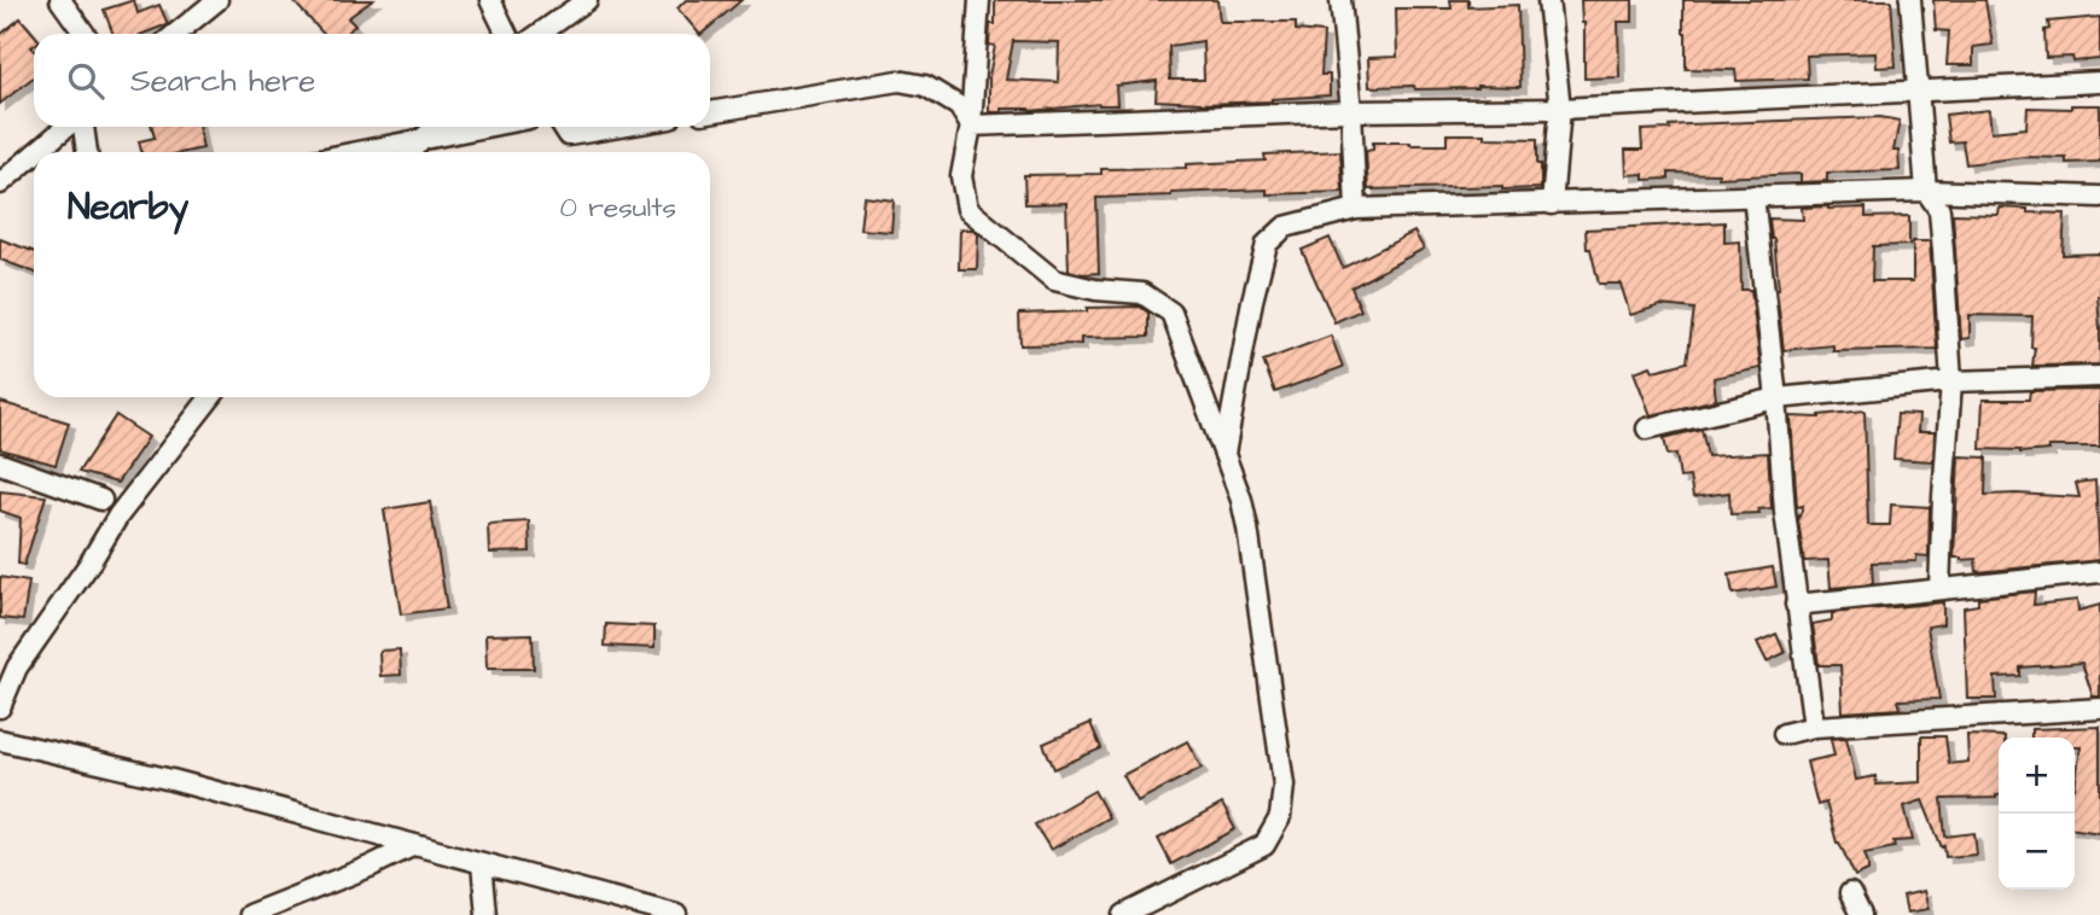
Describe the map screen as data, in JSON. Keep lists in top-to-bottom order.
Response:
{
  "page": {
    "search": "Search here",
    "heading": ["Nearby", "0 results"],
    "map_buttons": ["+", "−"]
  }
}
